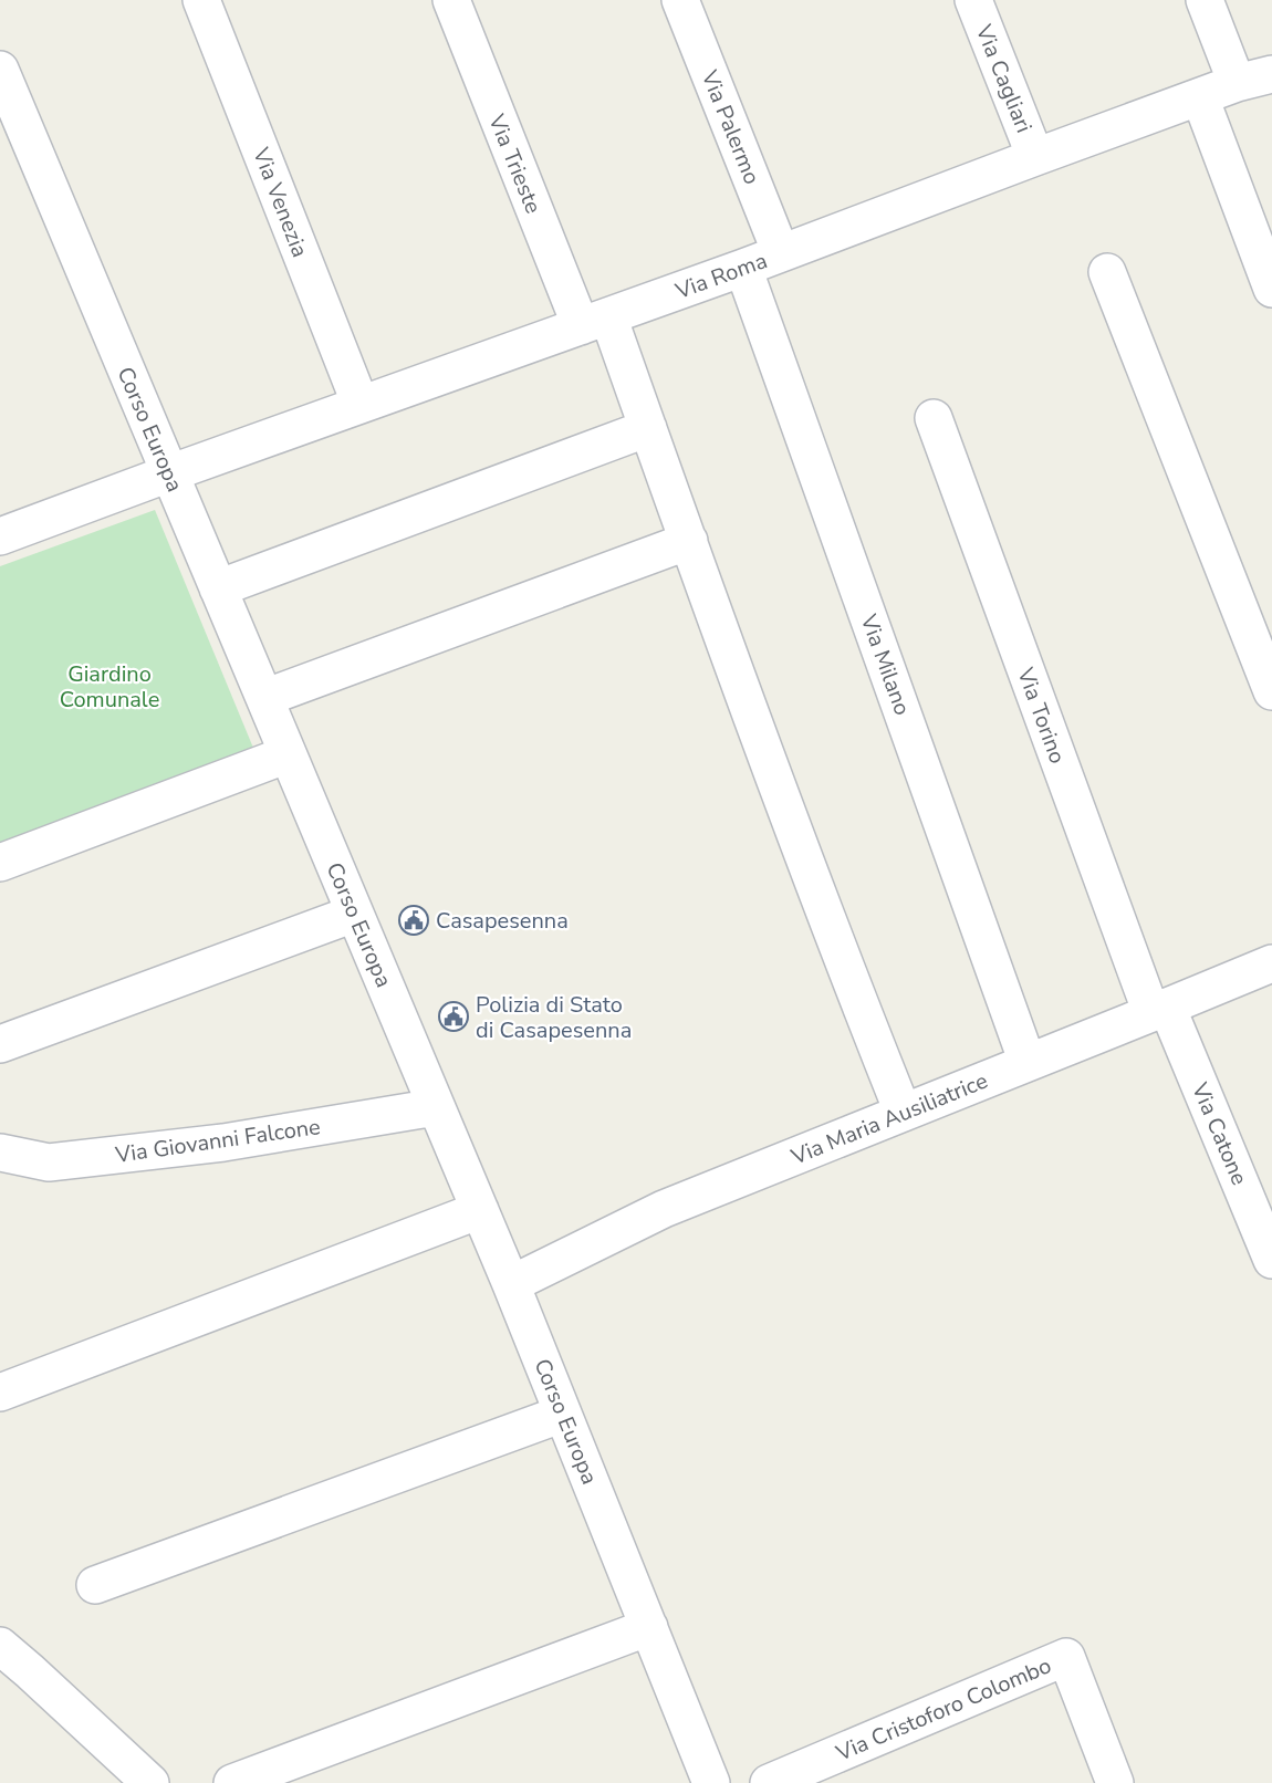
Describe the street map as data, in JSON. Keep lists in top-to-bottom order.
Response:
{
  "streets": {
    "street": [
      "Via Cagliari",
      "Via Palermo",
      "Via Trieste",
      "Via Venezia",
      "Via Roma",
      "Corso Europa",
      "Via Milano",
      "Via Torino",
      "Via Maria Ausiliatrice",
      "Via Catone",
      "Via Giovanni Falcone",
      "Via Cristoforo Colombo"
    ]
  },
  "crossings": [
    ["Via Cagliari", "Via Roma"],
    ["Via Palermo", "Via Roma"],
    ["Via Trieste", "Via Roma"],
    ["Via Trieste", "Via Maria Ausiliatrice"],
    ["Via Venezia", "Via Roma"],
    ["Via Roma", "Corso Europa"],
    ["Via Roma", "Via Milano"],
    ["Corso Europa", "Via Maria Ausiliatrice"],
    ["Corso Europa", "Via Giovanni Falcone"],
    ["Via Milano", "Via Maria Ausiliatrice"],
    ["Via Torino", "Via Maria Ausiliatrice"],
    ["Via Torino", "Via Catone"],
    ["Via Maria Ausiliatrice", "Via Catone"]
  ],
  "parks": ["Giardino Comunale"],
  "places": {
    "public building": ["Casapesenna", "Polizia di Stato di Casapesenna"]
  }
}
